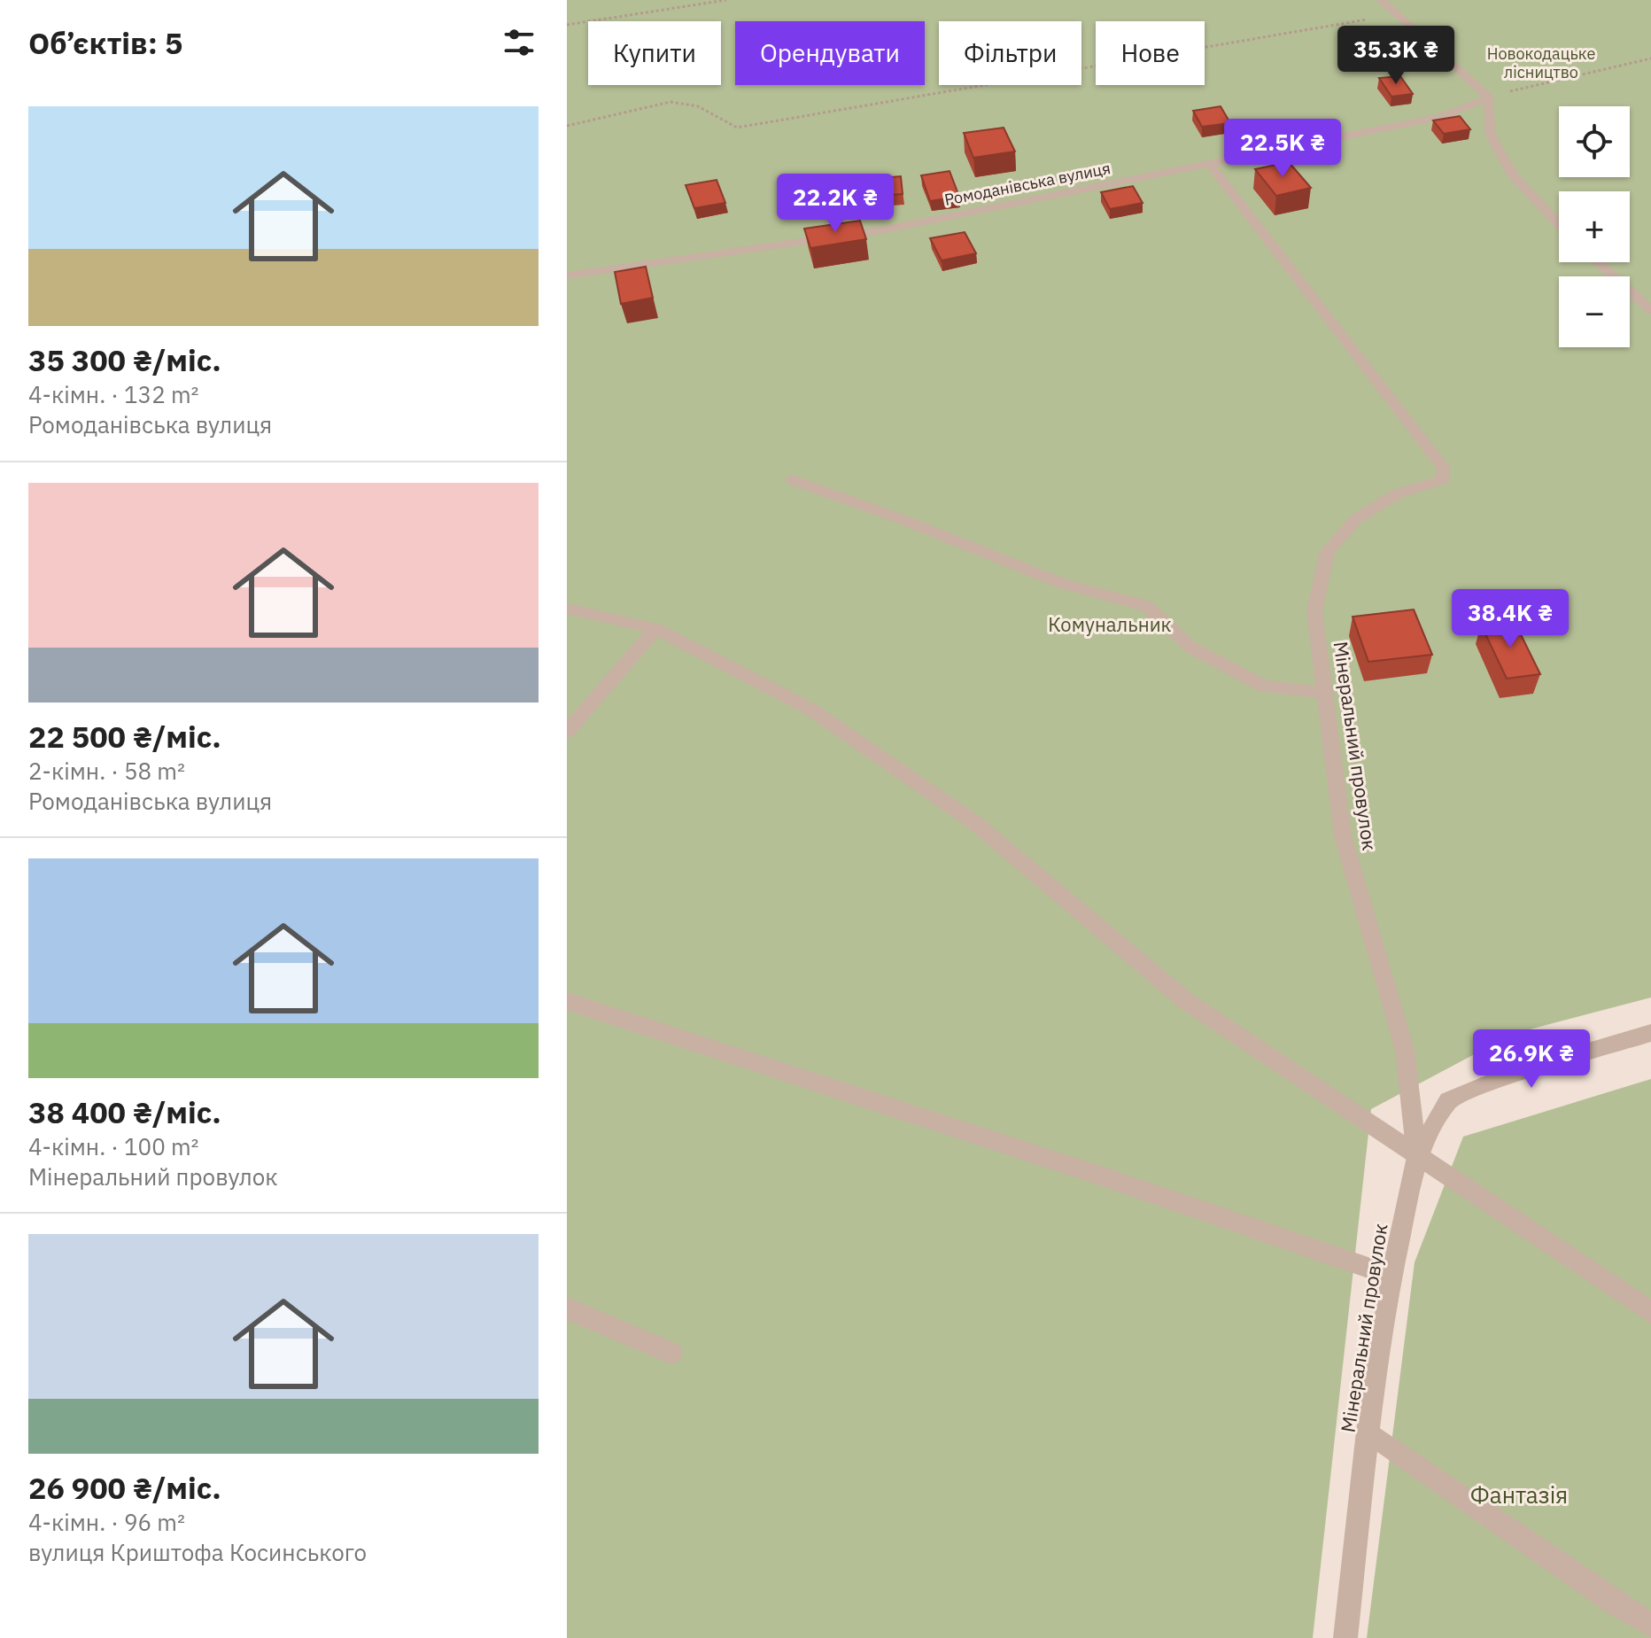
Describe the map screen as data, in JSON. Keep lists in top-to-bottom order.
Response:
{
  "streets": {
    "street": ["Ромоданівська вулиця", "Мінеральний провулок"]
  },
  "crossings": [
    ["Ромоданівська вулиця", "Мінеральний провулок"]
  ],
  "parks": ["Новокодацьке лісництво", "Комунальник", "Фантазія"],
  "page": {
    "heading": "Об’єктів: 5",
    "chip": [
      "Купити",
      "Орендувати",
      "Фільтри",
      "Нове"
    ],
    "price": [
      "35.3K ₴",
      "22.5K ₴",
      "22.2K ₴",
      "38.4K ₴",
      "26.9K ₴"
    ],
    "list": [
      {
        "name": "35 300 ₴/міс.",
        "note": "4-кімн. · 132 m² · Ромоданівська вулиця"
      },
      {
        "name": "22 500 ₴/міс.",
        "note": "2-кімн. · 58 m² · Ромоданівська вулиця"
      },
      {
        "name": "38 400 ₴/міс.",
        "note": "4-кімн. · 100 m² · Мінеральний провулок"
      },
      {
        "name": "26 900 ₴/міс.",
        "note": "4-кімн. · 96 m² · вулиця Криштофа Косинського"
      }
    ],
    "map_buttons": ["+", "−"]
  }
}
